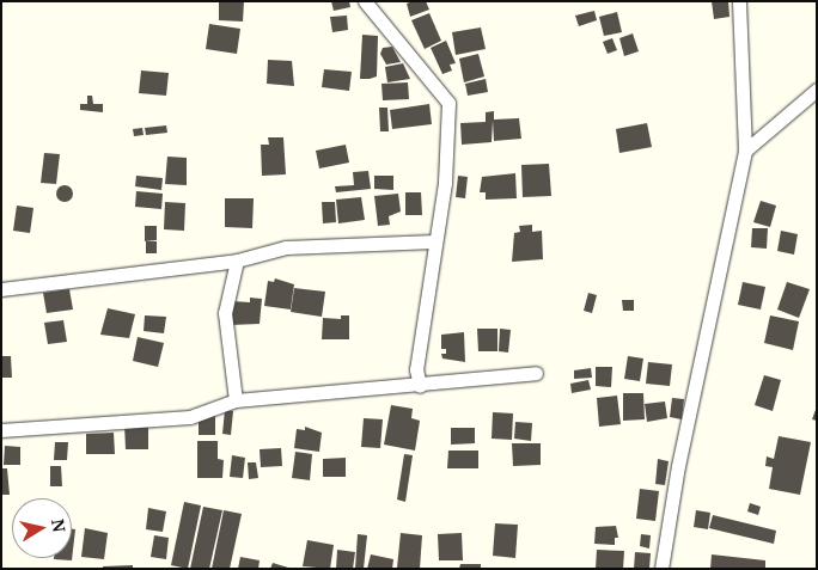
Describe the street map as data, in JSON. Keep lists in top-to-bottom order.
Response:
{
  "north": "right"
}
